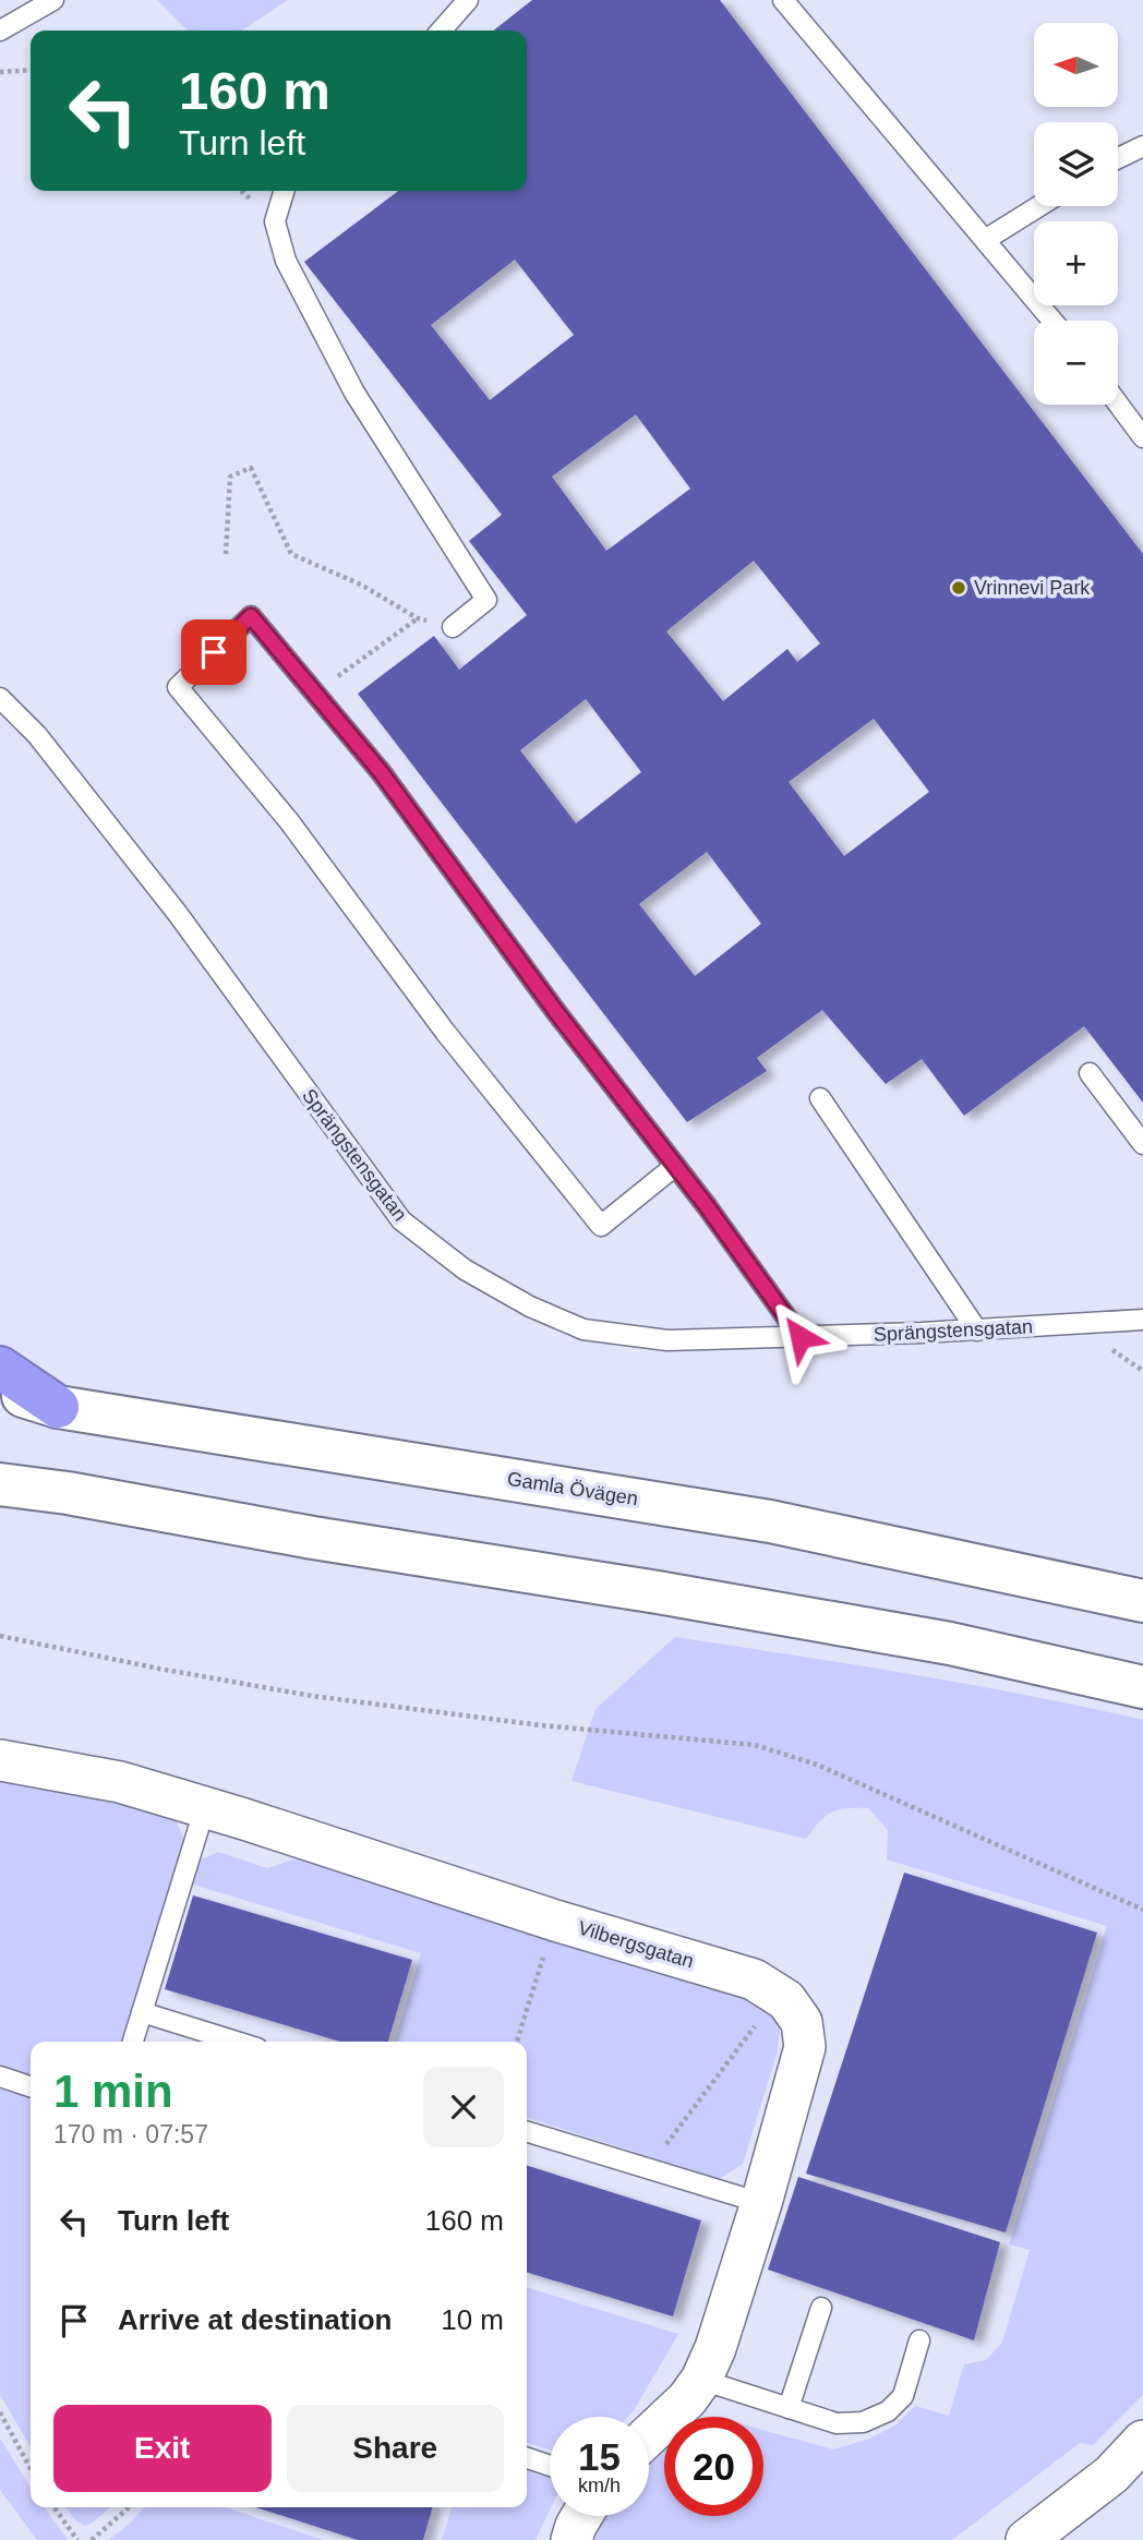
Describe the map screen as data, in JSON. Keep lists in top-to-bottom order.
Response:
{
  "streets": {
    "main road": ["Gamla Övägen"],
    "street": ["Vilbergsgatan"],
    "lane": ["Sprängstensgatan"]
  },
  "places": ["Vrinnevi Park"],
  "north": "left",
  "page": {
    "map_buttons": ["+", "−"],
    "turn": ["160 m", "Turn left"],
    "heading": ["1 min", "170 m · 07:57"],
    "list": [
      {
        "name": "Turn left",
        "value": "160 m"
      },
      {
        "name": "Arrive at destination",
        "value": "10 m"
      }
    ],
    "buttons": ["Exit", "Share"],
    "speed": "15 km/h",
    "limit": "20"
  }
}
